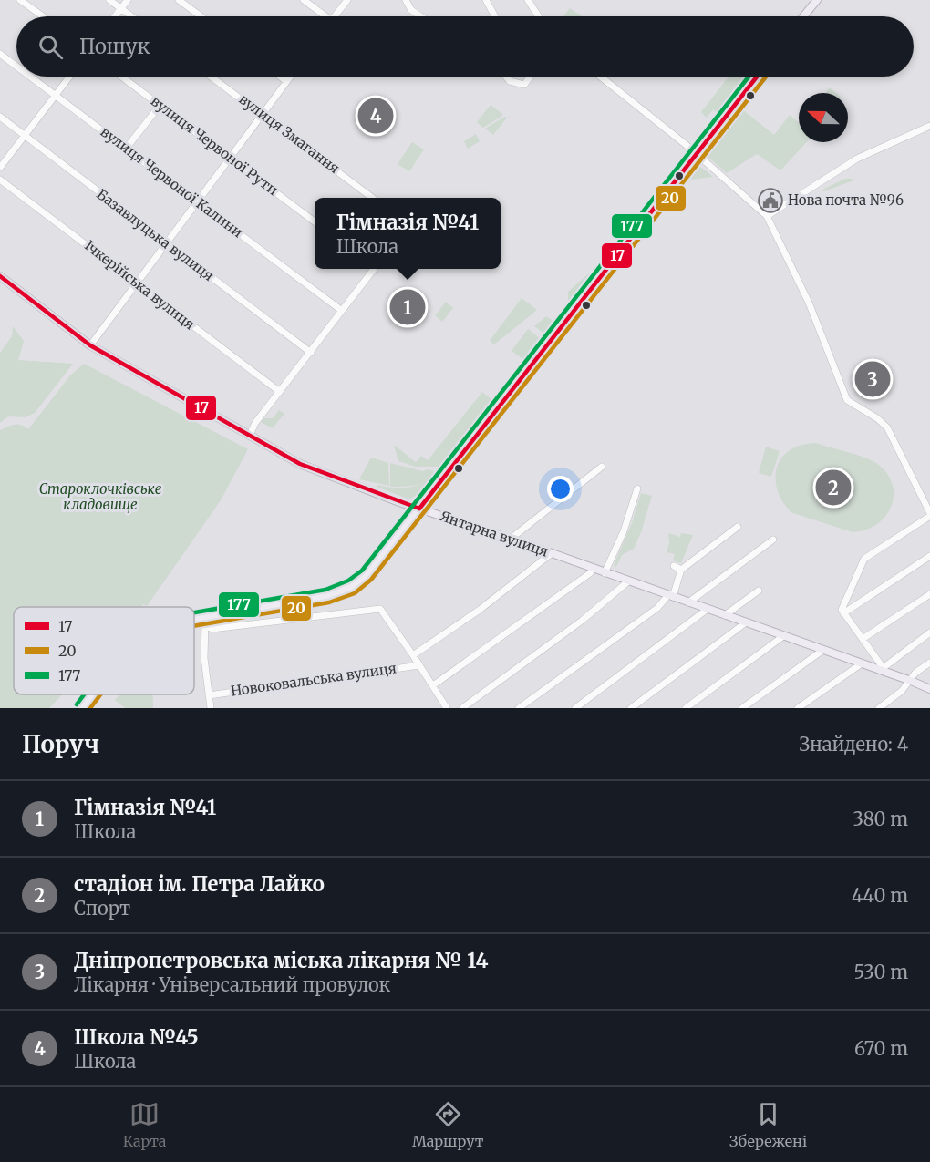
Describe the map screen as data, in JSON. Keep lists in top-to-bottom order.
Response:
{
  "streets": {
    "main road": ["Янтарна вулиця"],
    "street": [
      "вулиця Змагання",
      "вулиця Червоної Рути",
      "вулиця Червоної Калини",
      "Базавлуцька вулиця",
      "Ічкерійська вулиця",
      "Новоковальська вулиця"
    ]
  },
  "parks": ["Староклочківське кладовище"],
  "places": {
    "public building": ["Нова почта №96"]
  },
  "lines": ["transit line 17", "transit line 20", "transit line 177"],
  "legend": ["17", "20", "177"],
  "north": "left",
  "page": {
    "search": "Пошук",
    "pins": [
      "4",
      "1",
      "3",
      "2"
    ],
    "popup": ["Гімназія №41", "Школа"],
    "heading": ["Поруч", "Знайдено: 4"],
    "list": [
      {
        "mark": "1",
        "name": "Гімназія №41",
        "note": "Школа",
        "value": "380 m"
      },
      {
        "mark": "2",
        "name": "стадіон ім. Петра Лайко",
        "note": "Спорт",
        "value": "440 m"
      },
      {
        "mark": "3",
        "name": "Дніпропетровська міська лікарня № 14",
        "note": "Лікарня · Універсальний провулок",
        "value": "530 m"
      },
      {
        "mark": "4",
        "name": "Школа №45",
        "note": "Школа",
        "value": "670 m"
      }
    ],
    "nav": ["Карта", "Маршрут", "Збережені"]
  }
}
